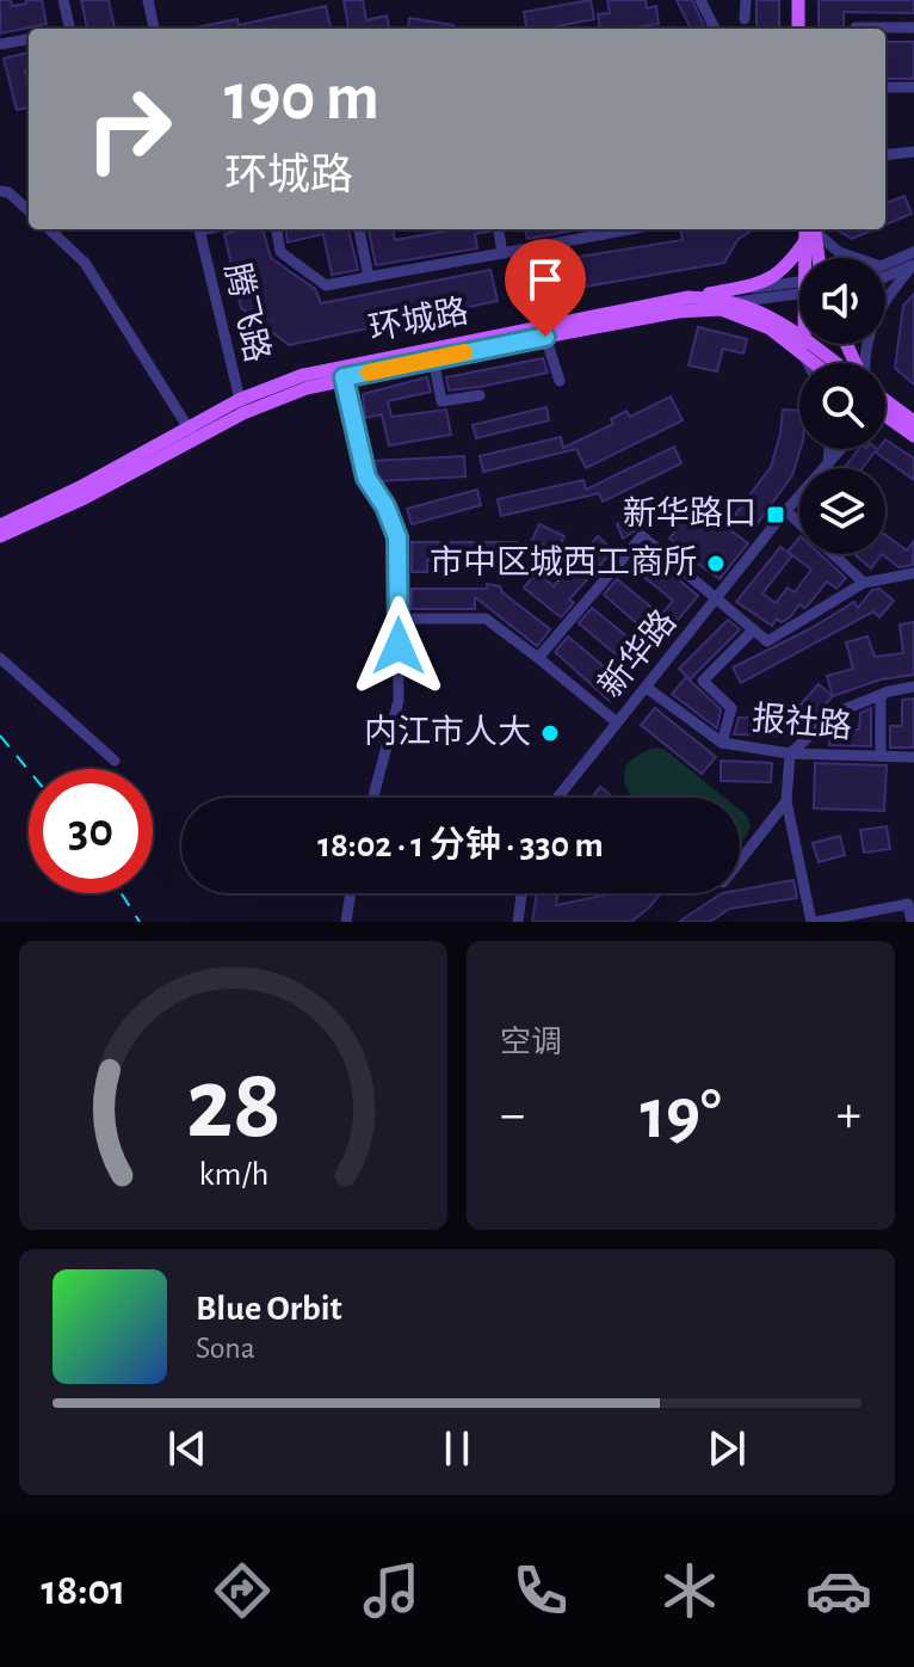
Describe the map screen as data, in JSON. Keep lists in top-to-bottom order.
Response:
{
  "streets": {
    "main road": ["环城路"],
    "street": ["腾飞路", "新华路", "报社路"]
  },
  "crossings": [
    ["腾飞路", "环城路"],
    ["新华路", "报社路"]
  ],
  "places": {
    "transit": ["新华路口"],
    "other": ["市中区城西工商所", "内江市人大"]
  },
  "page": {
    "turn": ["190 m", "环城路"],
    "limit": "30",
    "trip": "18:02 · 1 分钟 · 330 m",
    "tile": "空调",
    "heat": ["−", "19°", "+"],
    "song": ["Blue Orbit", "Sona"],
    "tabs": "18:01",
    "gauge": ["28", "km/h"]
  }
}
